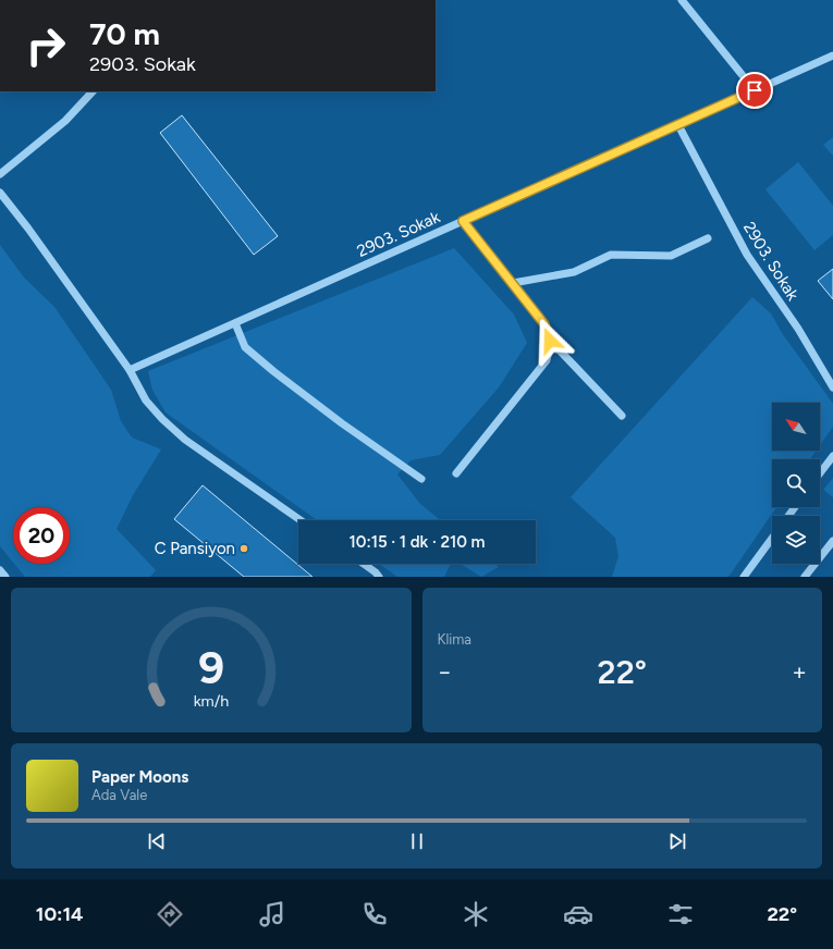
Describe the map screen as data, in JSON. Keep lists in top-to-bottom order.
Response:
{
  "streets": {
    "street": ["2903. Sokak"]
  },
  "places": ["C Pansiyon"],
  "north": "top left",
  "page": {
    "turn": ["70 m", "2903. Sokak"],
    "limit": "20",
    "trip": "10:15 · 1 dk · 210 m",
    "tile": "Klima",
    "heat": ["−", "22°", "+"],
    "song": ["Paper Moons", "Ada Vale"],
    "tabs": ["10:14", "22°"],
    "gauge": ["9", "km/h"]
  }
}
